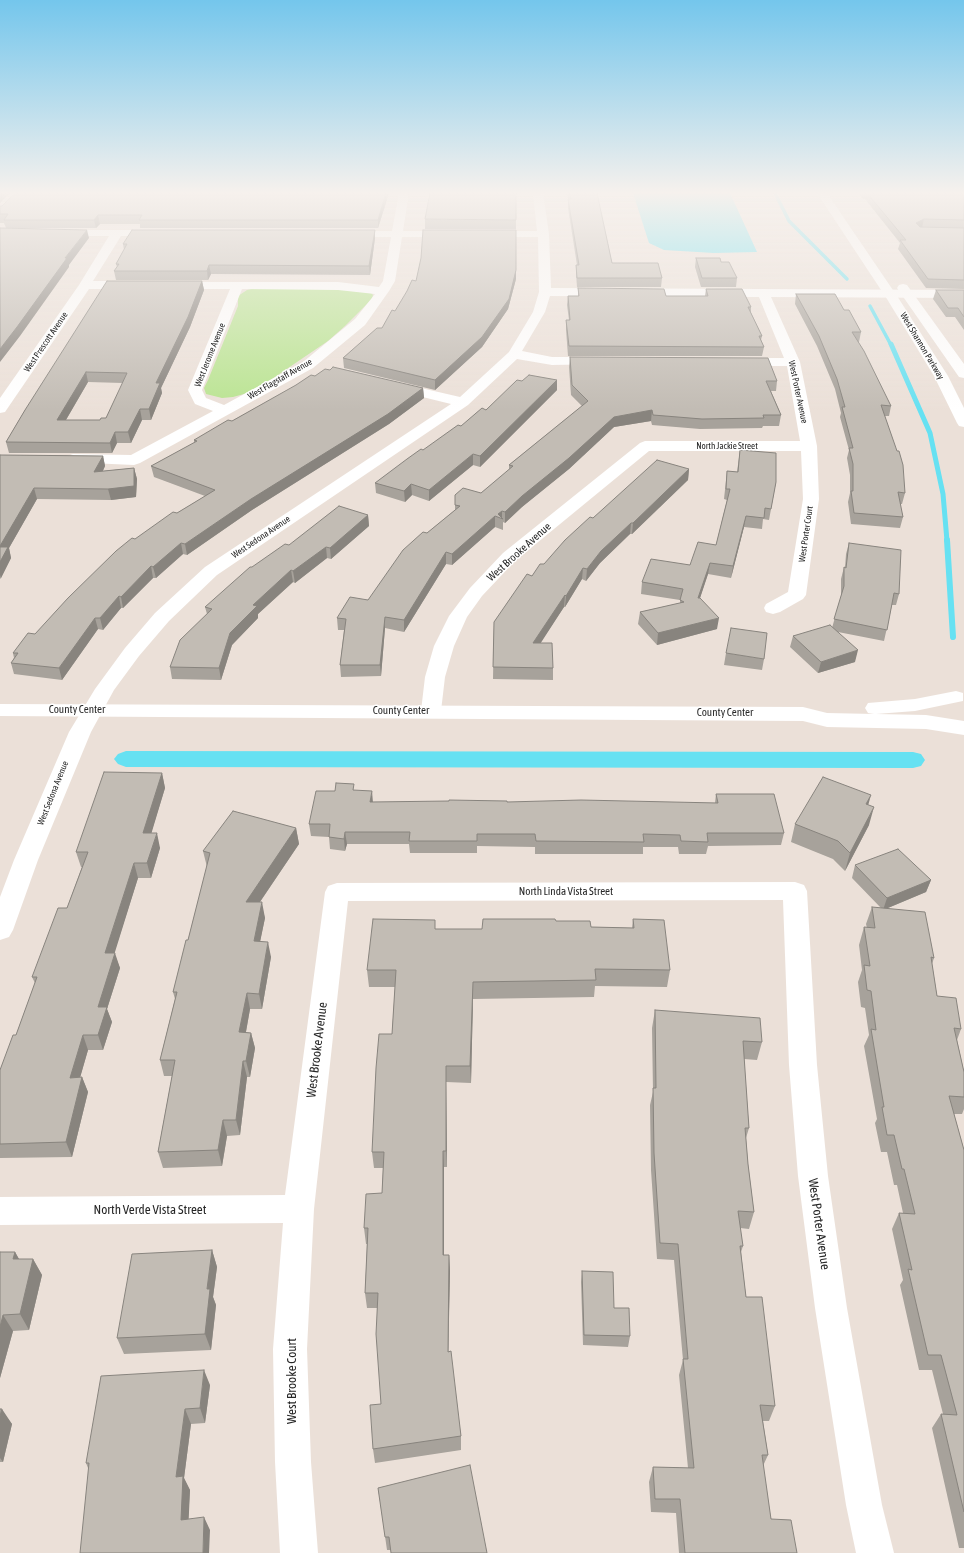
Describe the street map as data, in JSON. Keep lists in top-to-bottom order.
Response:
{
  "streets": {
    "street": [
      "West Prescott Avenue",
      "West Shannon Parkway",
      "West Jerome Avenue",
      "West Flagstaff Avenue",
      "West Porter Avenue",
      "North Jackie Street",
      "West Porter Court",
      "West Sedona Avenue",
      "West Brooke Avenue",
      "County Center",
      "North Linda Vista Street",
      "North Verde Vista Street",
      "West Brooke Court"
    ]
  },
  "crossings": [
    ["West Jerome Avenue", "West Flagstaff Avenue"],
    ["West Porter Avenue", "North Jackie Street"],
    ["West Porter Avenue", "West Porter Court"],
    ["West Porter Avenue", "North Linda Vista Street"],
    ["North Jackie Street", "West Porter Court"],
    ["North Jackie Street", "West Brooke Avenue"],
    ["West Sedona Avenue", "County Center"],
    ["West Brooke Avenue", "County Center"],
    ["West Brooke Avenue", "North Linda Vista Street"],
    ["West Brooke Avenue", "North Verde Vista Street"],
    ["West Brooke Avenue", "West Brooke Court"],
    ["North Verde Vista Street", "West Brooke Court"]
  ]
}
